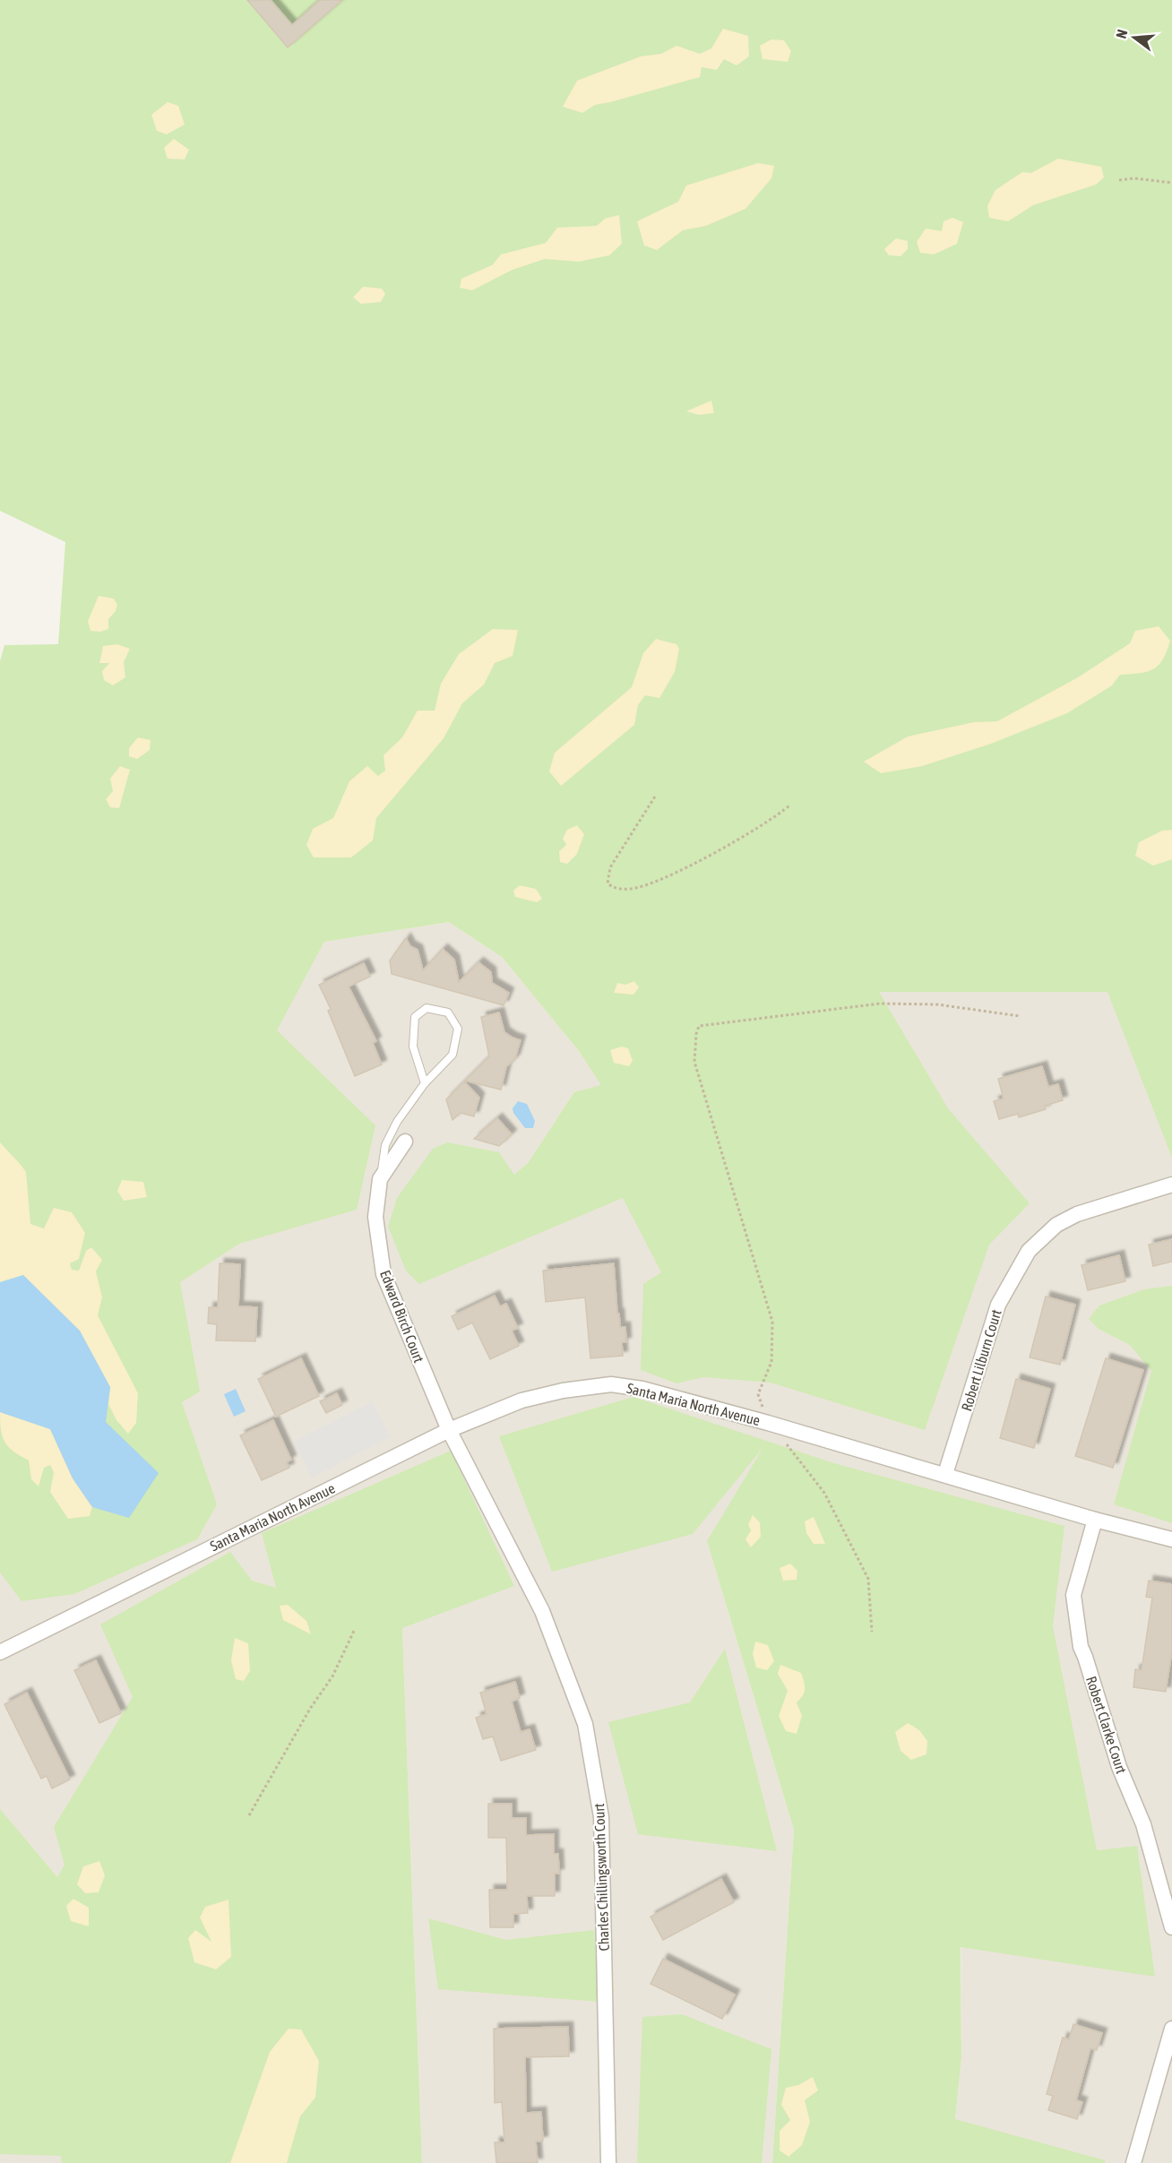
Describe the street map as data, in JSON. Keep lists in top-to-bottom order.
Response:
{
  "streets": {
    "street": [
      "Edward Birch Court",
      "Robert Lilburn Court",
      "Santa Maria North Avenue",
      "Robert Clarke Court",
      "Charles Chillingsworth Court"
    ]
  },
  "crossings": [
    ["Edward Birch Court", "Santa Maria North Avenue"],
    ["Edward Birch Court", "Charles Chillingsworth Court"],
    ["Robert Lilburn Court", "Santa Maria North Avenue"],
    ["Santa Maria North Avenue", "Robert Clarke Court"],
    ["Santa Maria North Avenue", "Charles Chillingsworth Court"]
  ],
  "north": "left"
}
